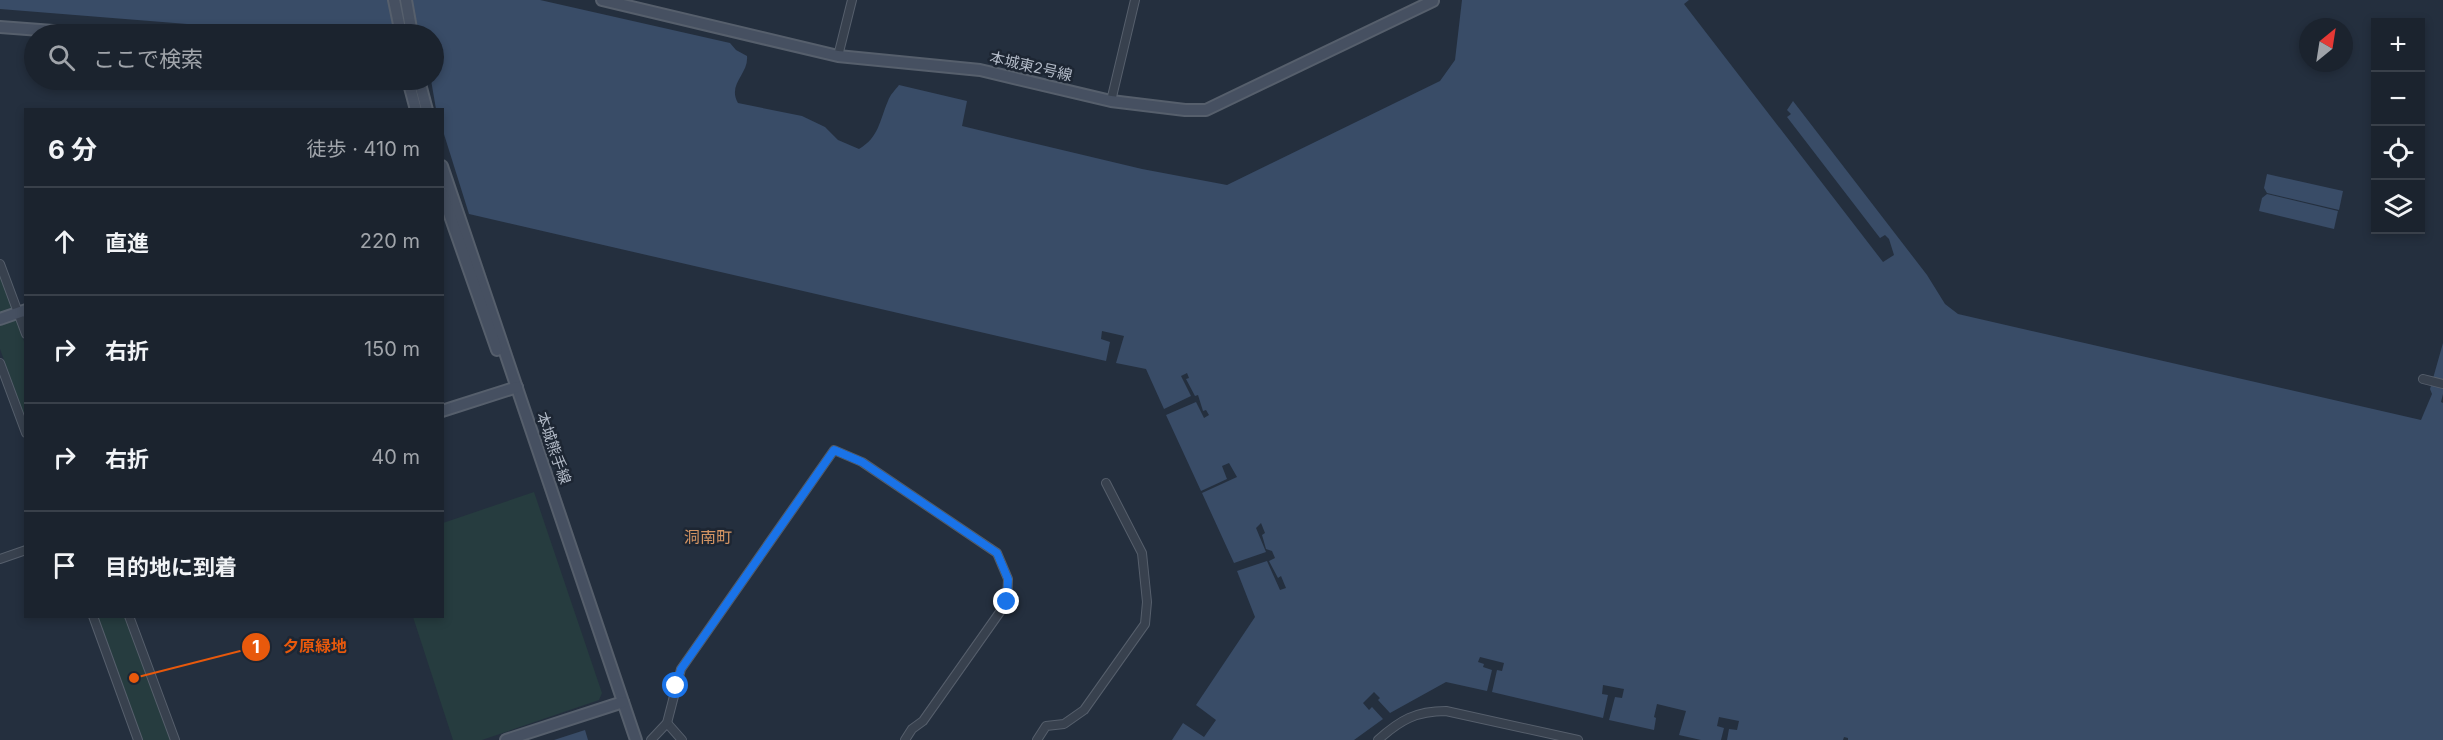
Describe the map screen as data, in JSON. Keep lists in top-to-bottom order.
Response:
{
  "streets": {
    "street": ["本城東2号線", "本城熊手線"]
  },
  "districts": ["洞南町"],
  "places": ["夕原緑地"],
  "north": "top right",
  "page": {
    "map_buttons": ["+", "−"],
    "search": "ここで検索",
    "heading": ["6 分", "徒歩 · 410 m"],
    "list": [
      ["直進", "220 m"],
      ["右折", "150 m"],
      ["右折", "40 m"],
      "目的地に到着"
    ]
  }
}
